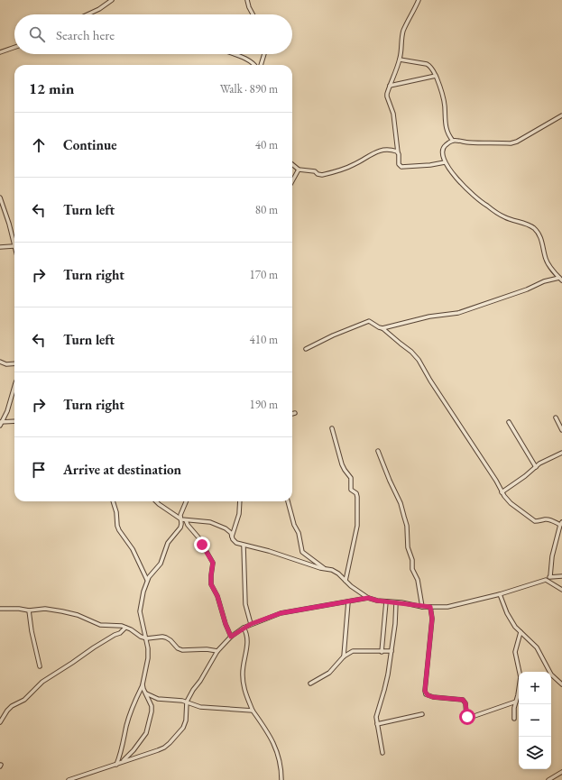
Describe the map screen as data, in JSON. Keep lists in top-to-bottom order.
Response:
{
  "page": {
    "search": "Search here",
    "heading": ["12 min", "Walk · 890 m"],
    "list": [
      ["Continue", "40 m"],
      ["Turn left", "80 m"],
      ["Turn right", "170 m"],
      ["Turn left", "410 m"],
      ["Turn right", "190 m"],
      "Arrive at destination"
    ],
    "map_buttons": ["+", "−"]
  }
}
